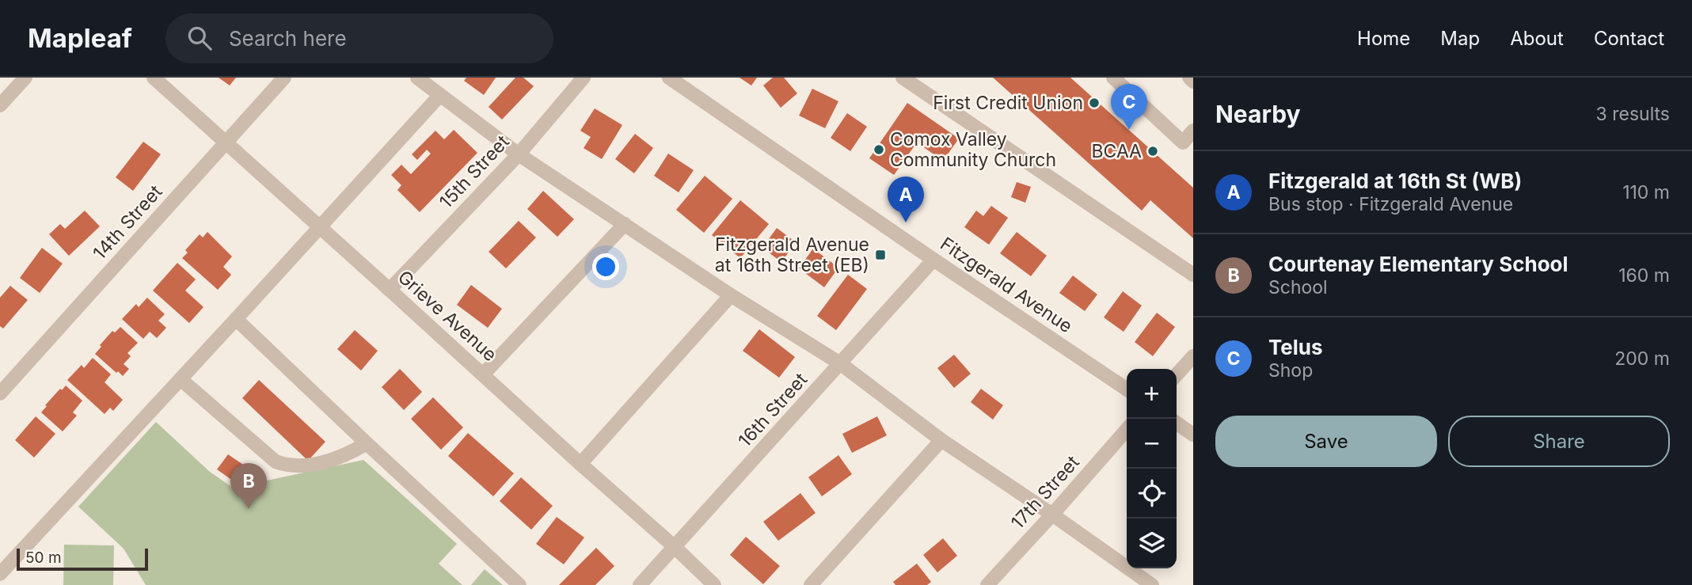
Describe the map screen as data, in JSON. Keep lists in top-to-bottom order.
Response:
{
  "streets": {
    "street": [
      "15th Street",
      "14th Street",
      "Fitzgerald Avenue",
      "Grieve Avenue",
      "16th Street",
      "17th Street"
    ]
  },
  "crossings": [
    ["15th Street", "Grieve Avenue"],
    ["14th Street", "Grieve Avenue"],
    ["Fitzgerald Avenue", "16th Street"],
    ["Grieve Avenue", "16th Street"]
  ],
  "places": {
    "other": ["First Credit Union", "Comox Valley Community Church", "BCAA"],
    "transit": ["Fitzgerald Avenue at 16th Street (EB)"]
  },
  "scale_bar": "50 m",
  "page": {
    "header": "Mapleaf",
    "search": "Search here",
    "nav": [
      "Home",
      "Map",
      "About",
      "Contact"
    ],
    "heading": ["Nearby", "3 results"],
    "pins": ["C", "A", "B"],
    "list": [
      {
        "mark": "A",
        "name": "Fitzgerald at 16th St (WB)",
        "note": "Bus stop · Fitzgerald Avenue",
        "value": "110 m"
      },
      {
        "mark": "B",
        "name": "Courtenay Elementary School",
        "note": "School",
        "value": "160 m"
      },
      {
        "mark": "C",
        "name": "Telus",
        "note": "Shop",
        "value": "200 m"
      }
    ],
    "map_buttons": ["+", "−"],
    "buttons": ["Save", "Share"],
    "scale": "50 m"
  }
}
